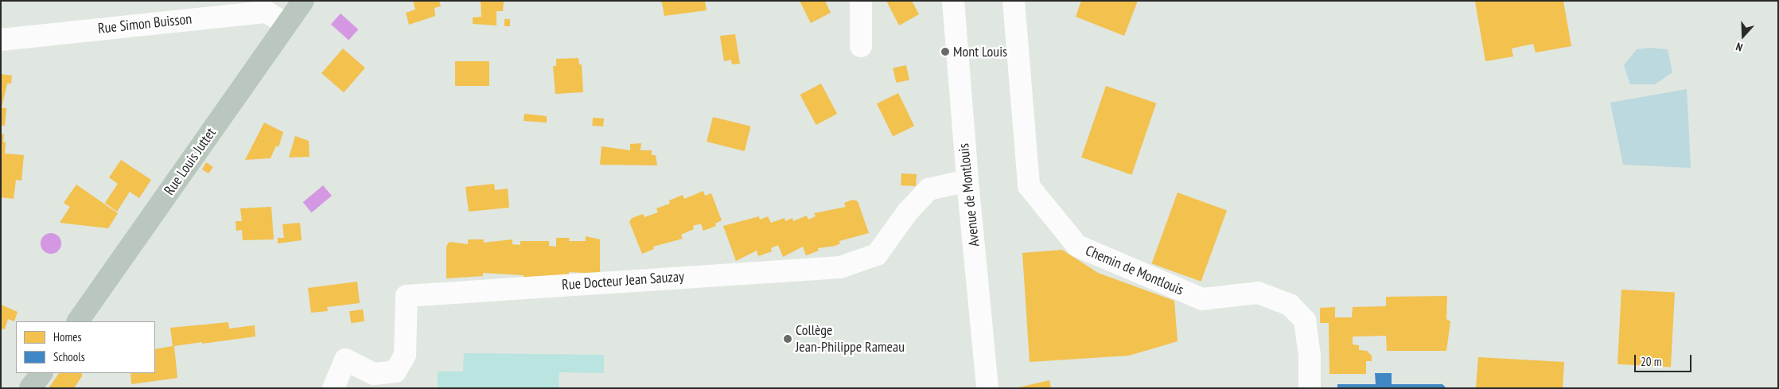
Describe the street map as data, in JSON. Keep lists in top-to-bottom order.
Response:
{
  "streets": {
    "main road": ["Rue Louis Juttet"],
    "street": [
      "Rue Simon Buisson",
      "Avenue de Montlouis",
      "Chemin de Montlouis",
      "Rue Docteur Jean Sauzay"
    ]
  },
  "crossings": [
    ["Rue Simon Buisson", "Rue Louis Juttet"],
    ["Avenue de Montlouis", "Rue Docteur Jean Sauzay"]
  ],
  "places": ["Mont Louis", "Collège Jean-Philippe Rameau"],
  "legend": ["Homes", "Schools"],
  "scale_bar": "20 m",
  "north": "bottom"
}
